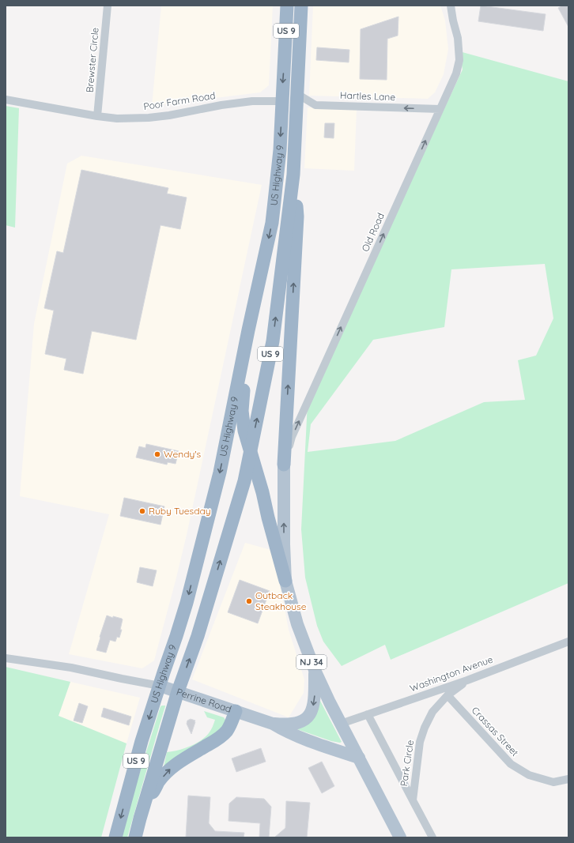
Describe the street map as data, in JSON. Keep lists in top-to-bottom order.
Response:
{
  "streets": {
    "highway": ["US 9", "US Highway 9"],
    "main road": ["NJ 34", "Perrine Road"],
    "street": [
      "Brewster Circle",
      "Hartles Lane",
      "Poor Farm Road",
      "Old Road",
      "Washington Avenue",
      "Crassas Street",
      "Park Circle"
    ]
  },
  "crossings": [
    ["Brewster Circle", "Poor Farm Road"],
    ["Hartles Lane", "US Highway 9"],
    ["Hartles Lane", "Old Road"],
    ["Poor Farm Road", "US Highway 9"],
    ["US Highway 9", "Perrine Road"],
    ["NJ 34", "Washington Avenue"],
    ["NJ 34", "Perrine Road"],
    ["Washington Avenue", "Park Circle"],
    ["Crassas Street", "Park Circle"]
  ],
  "one_way": ["Hartles Lane", "Old Road"],
  "places": ["Wendy's", "Ruby Tuesday", "Outback Steakhouse"]
}
